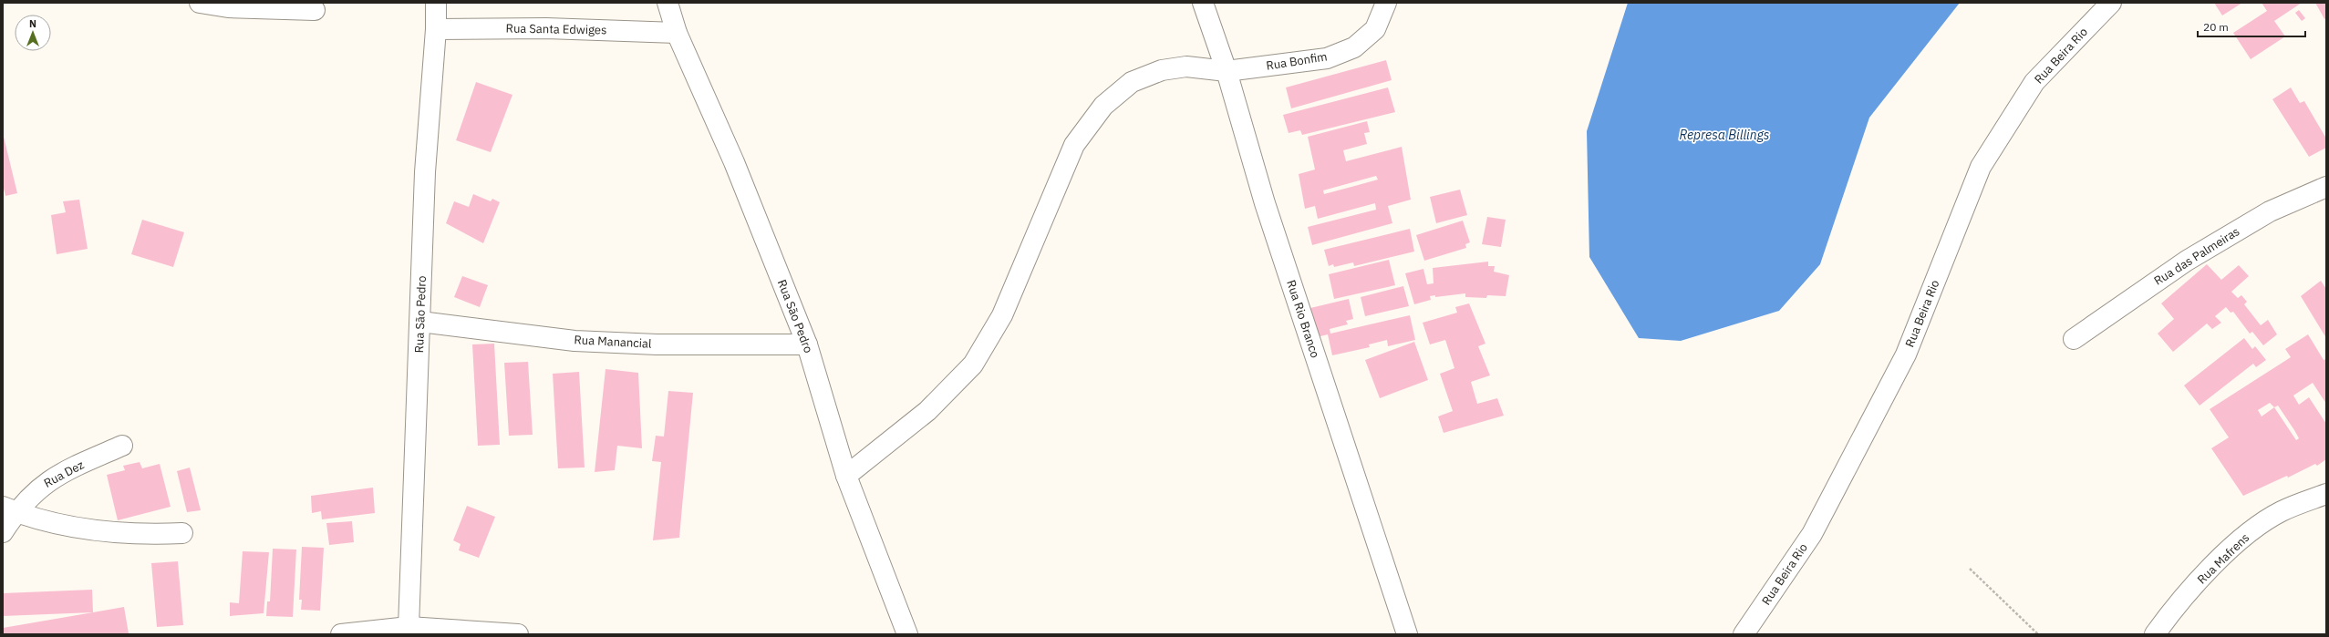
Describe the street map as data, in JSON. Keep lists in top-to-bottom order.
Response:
{
  "streets": {
    "street": [
      "Rua Santa Edwiges",
      "Rua Beira Rio",
      "Rua Bonfim",
      "Rua das Palmeiras",
      "Rua São Pedro",
      "Rua Rio Branco",
      "Rua Manancial",
      "Rua Dez",
      "Rua Mafrens"
    ]
  },
  "crossings": [
    ["Rua Santa Edwiges", "Rua São Pedro"],
    ["Rua Bonfim", "Rua São Pedro"],
    ["Rua Bonfim", "Rua Rio Branco"],
    ["Rua São Pedro", "Rua Manancial"]
  ],
  "water": ["Represa Billings"],
  "scale_bar": "20 m",
  "north": "top"
}
